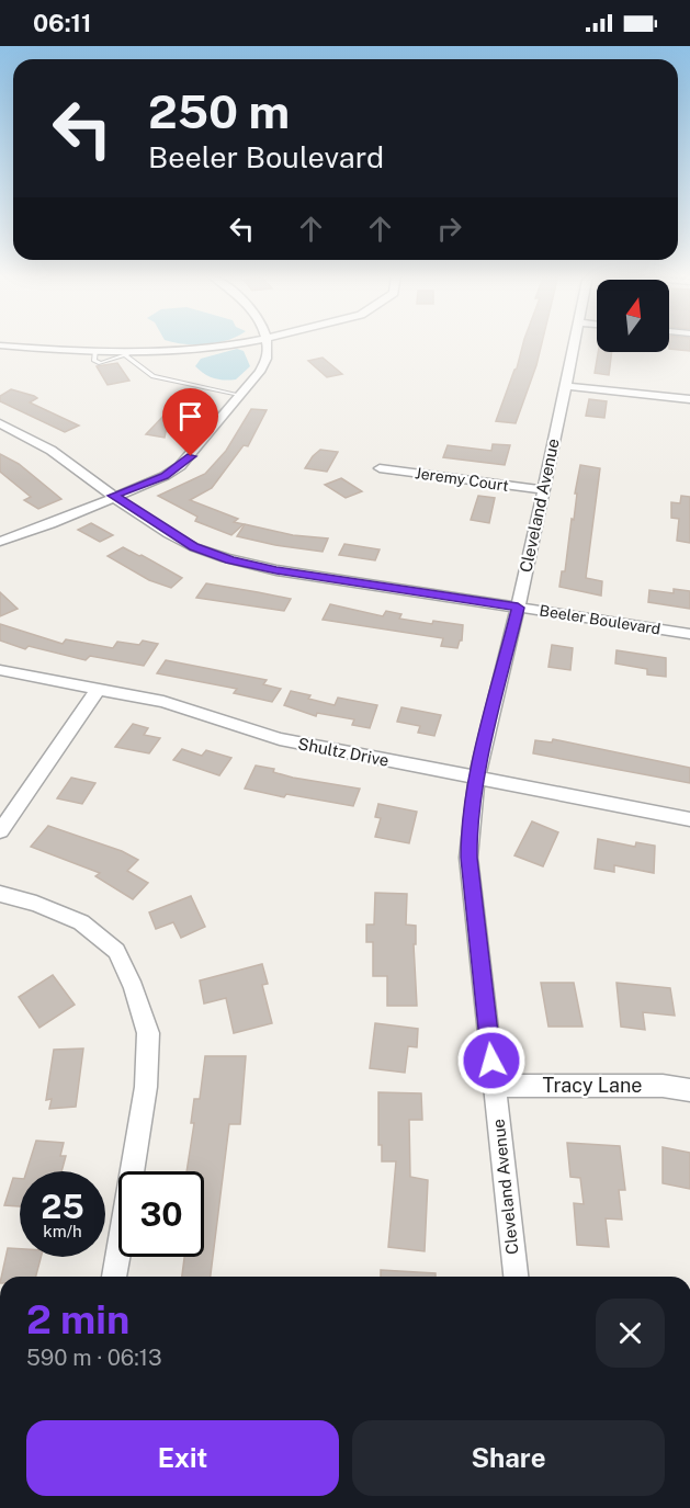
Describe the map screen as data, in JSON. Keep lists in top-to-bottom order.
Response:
{
  "streets": {
    "street": [
      "Jeremy Court",
      "Cleveland Avenue",
      "Beeler Boulevard",
      "Shultz Drive",
      "Tracy Lane"
    ]
  },
  "crossings": [
    ["Jeremy Court", "Cleveland Avenue"],
    ["Cleveland Avenue", "Beeler Boulevard"],
    ["Cleveland Avenue", "Shultz Drive"],
    ["Cleveland Avenue", "Tracy Lane"]
  ],
  "north": "top",
  "page": {
    "status": "06:11",
    "turn": ["250 m", "Beeler Boulevard"],
    "speed": "25 km/h",
    "limit": "30",
    "heading": ["2 min", "590 m · 06:13"],
    "buttons": ["Exit", "Share"]
  }
}
